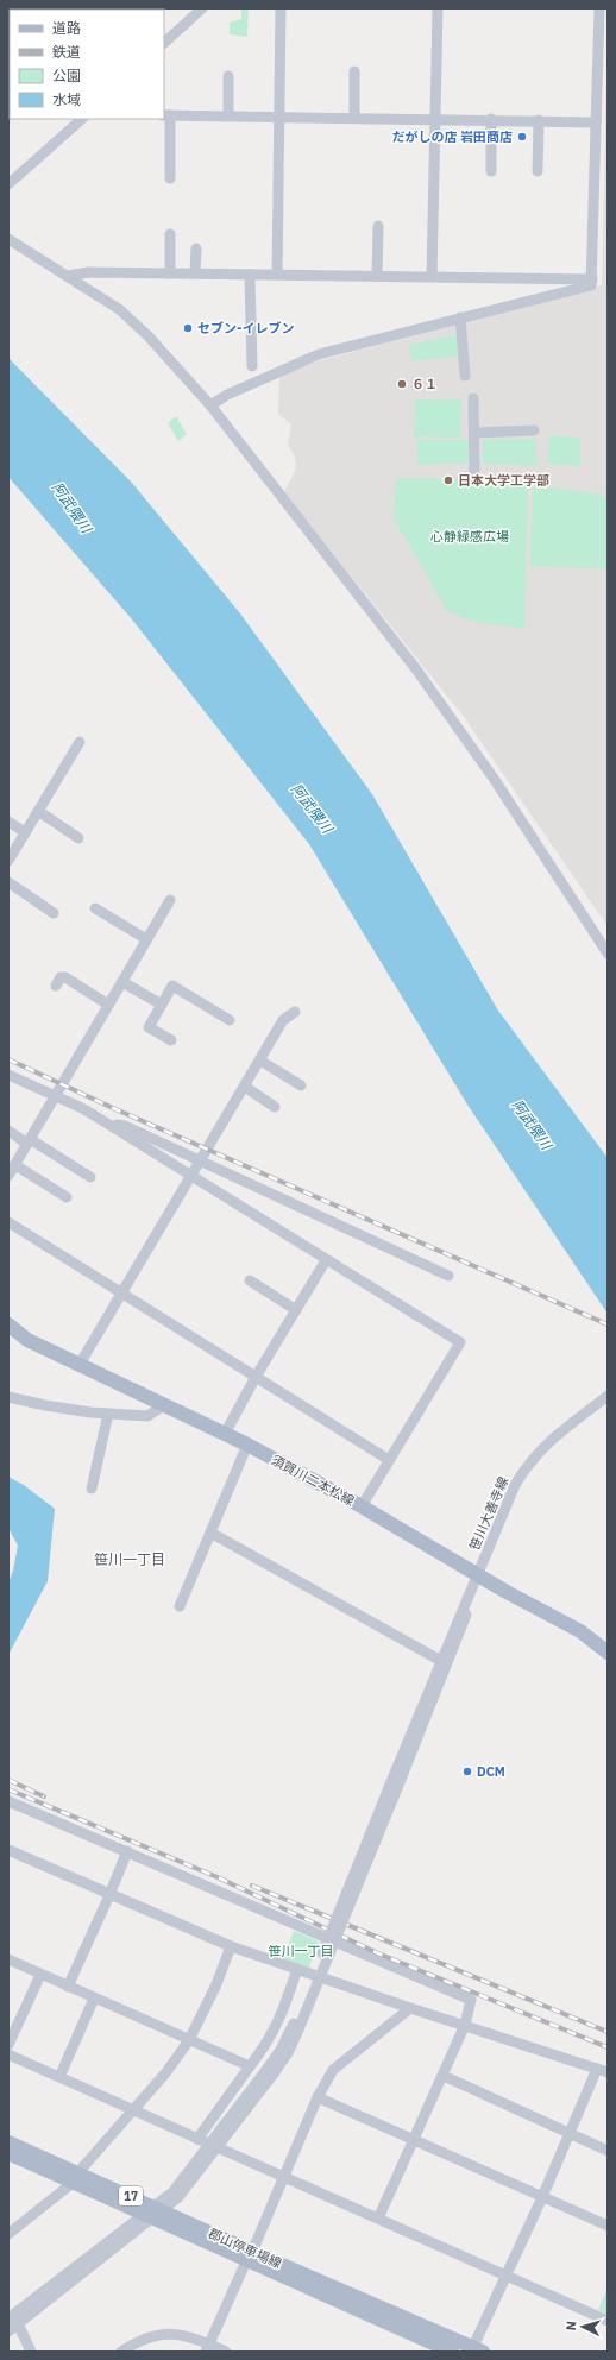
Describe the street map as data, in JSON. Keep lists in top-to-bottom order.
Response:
{
  "streets": {
    "main road": ["須賀川二本松線", "17", "郡山停車場線"],
    "street": ["笹川大善寺線"]
  },
  "crossings": [
    ["須賀川二本松線", "笹川大善寺線"]
  ],
  "districts": ["笹川一丁目"],
  "water": ["阿武隈川"],
  "parks": ["心静緑感広場", "笹川一丁目"],
  "places": [
    "だがしの店 岩田商店",
    "セブン-イレブン",
    "６１",
    "日本大学工学部",
    "DCM"
  ],
  "legend": [
    "道路",
    "鉄道",
    "公園",
    "水域"
  ],
  "north": "left"
}
